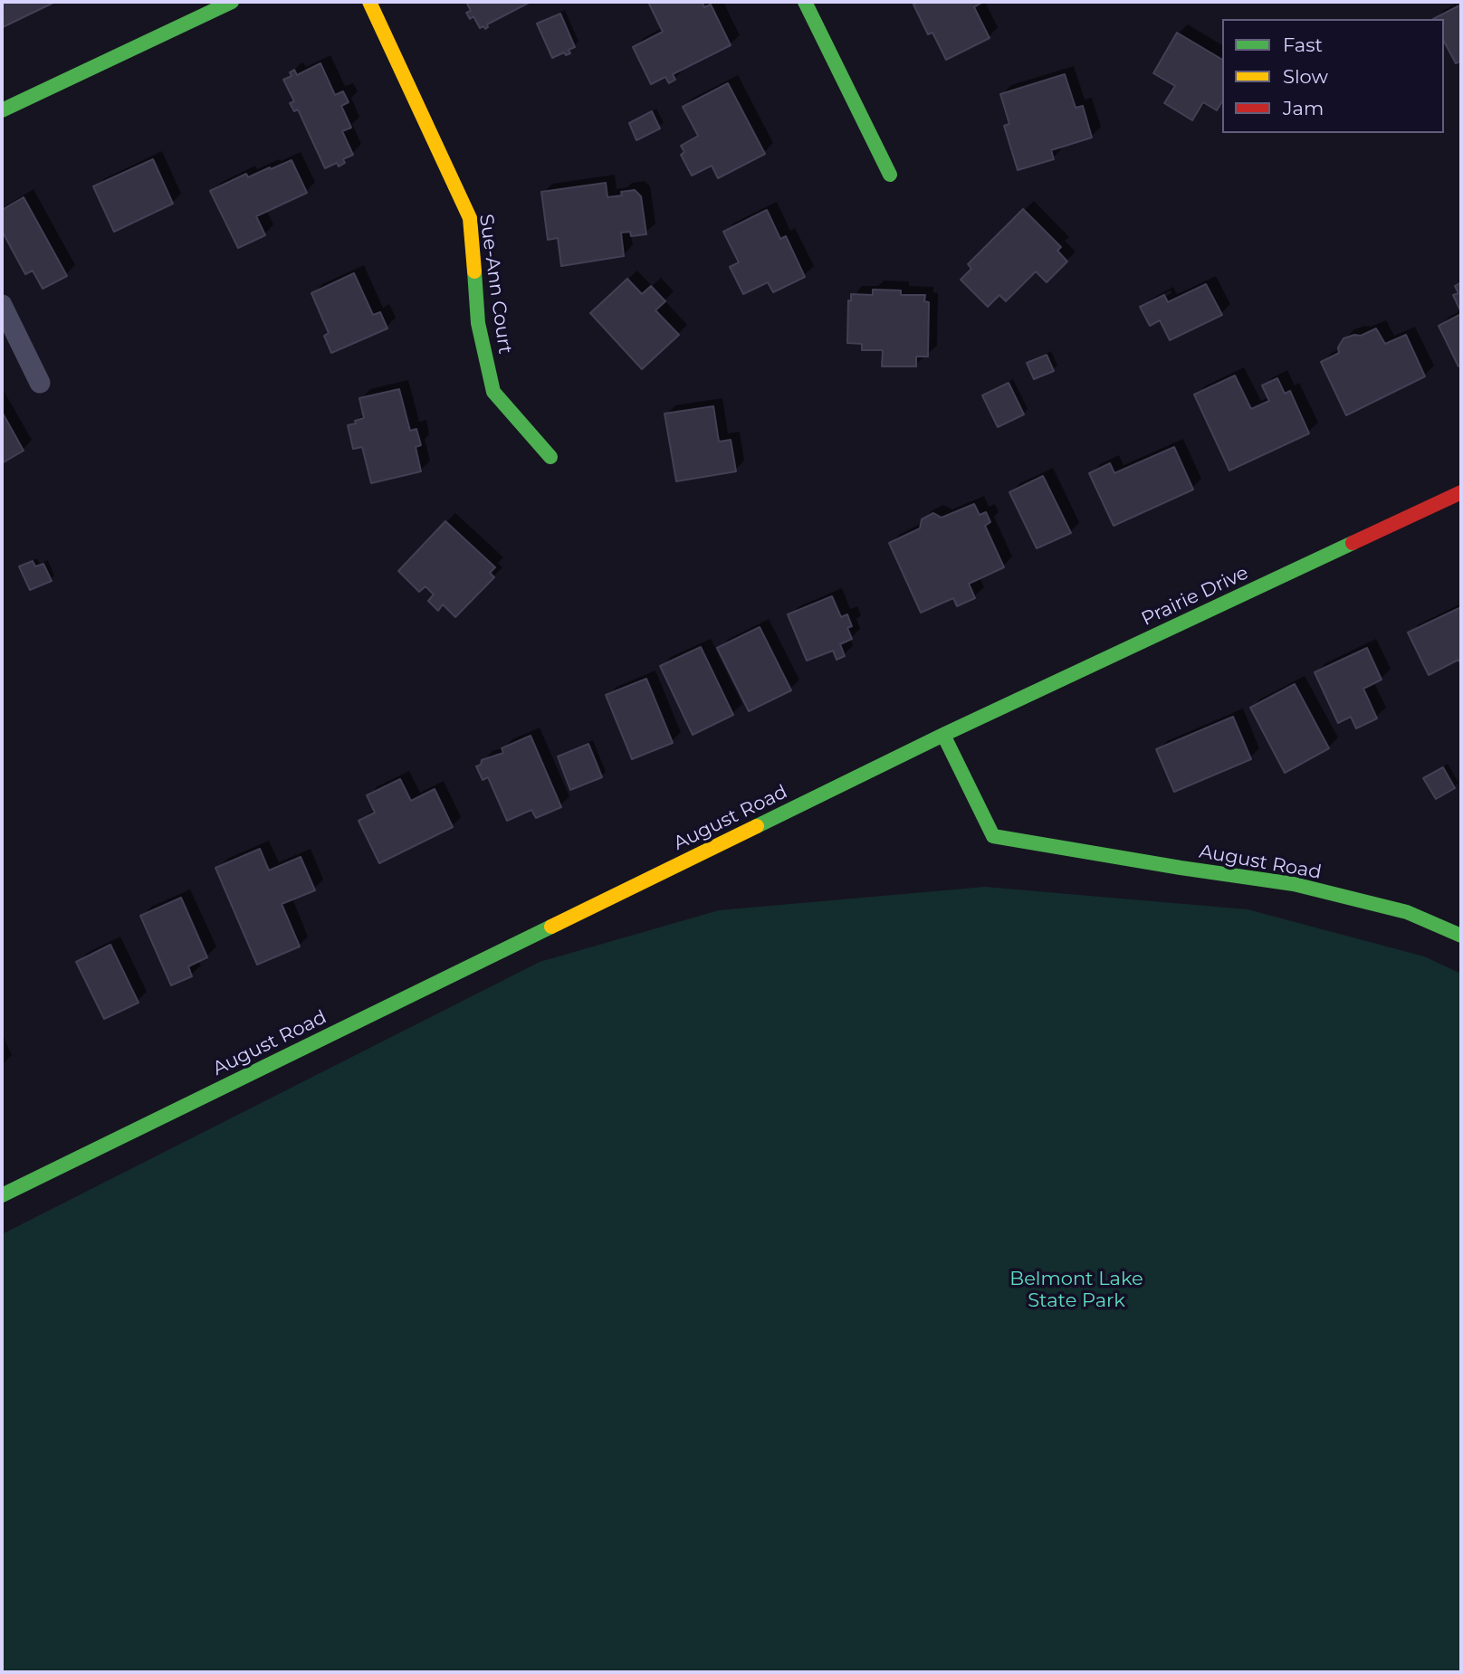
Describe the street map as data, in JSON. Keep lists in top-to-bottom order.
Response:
{
  "streets": {
    "street": ["Sue-Ann Court", "Prairie Drive", "August Road"]
  },
  "crossings": [
    ["Prairie Drive", "August Road"]
  ],
  "parks": ["Belmont Lake State Park"],
  "legend": ["Fast", "Slow", "Jam"]
}
